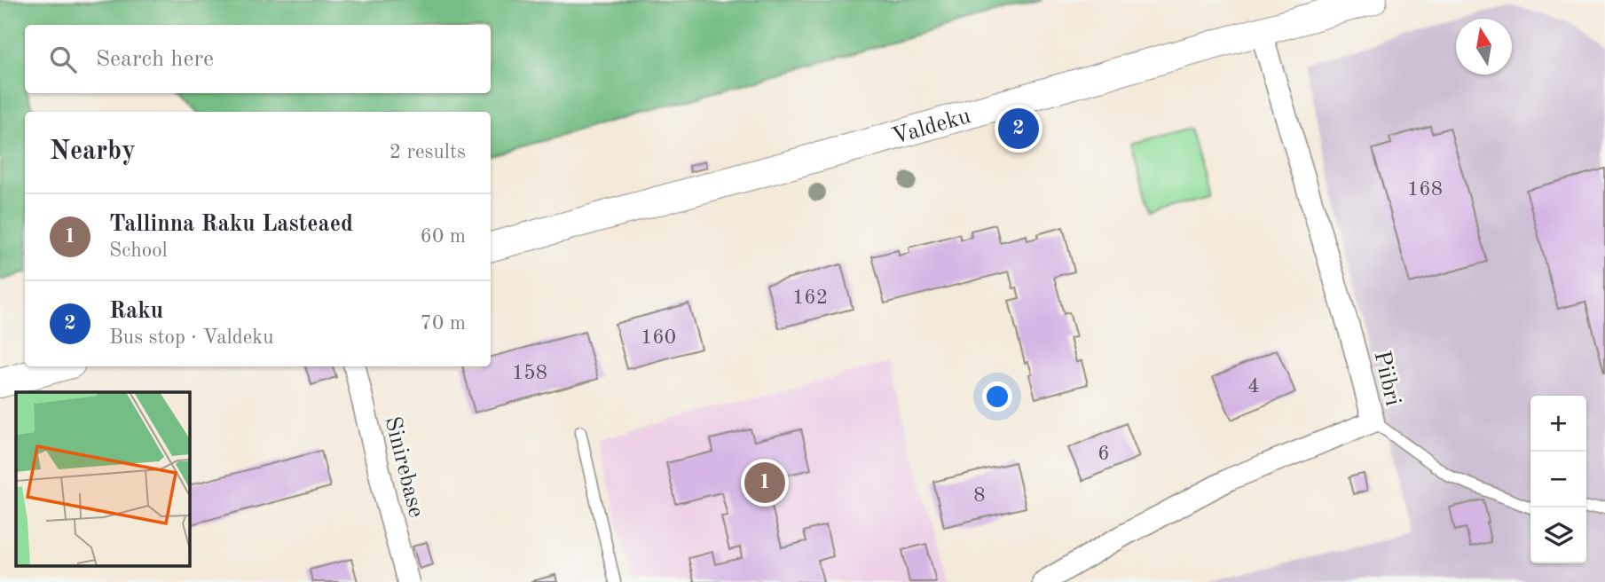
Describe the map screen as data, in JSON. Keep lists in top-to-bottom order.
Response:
{
  "streets": {
    "street": ["Valdeku", "Piibri", "Sinirebase"]
  },
  "crossings": [
    ["Valdeku", "Piibri"]
  ],
  "house_numbers": [
    "168",
    "162",
    "160",
    "158",
    "4",
    "6",
    "8"
  ],
  "north": "top",
  "page": {
    "search": "Search here",
    "pins": ["2", "1"],
    "heading": ["Nearby", "2 results"],
    "list": [
      {
        "mark": "1",
        "name": "Tallinna Raku Lasteaed",
        "note": "School",
        "value": "60 m"
      },
      {
        "mark": "2",
        "name": "Raku",
        "note": "Bus stop · Valdeku",
        "value": "70 m"
      }
    ],
    "map_buttons": ["+", "−"]
  }
}
